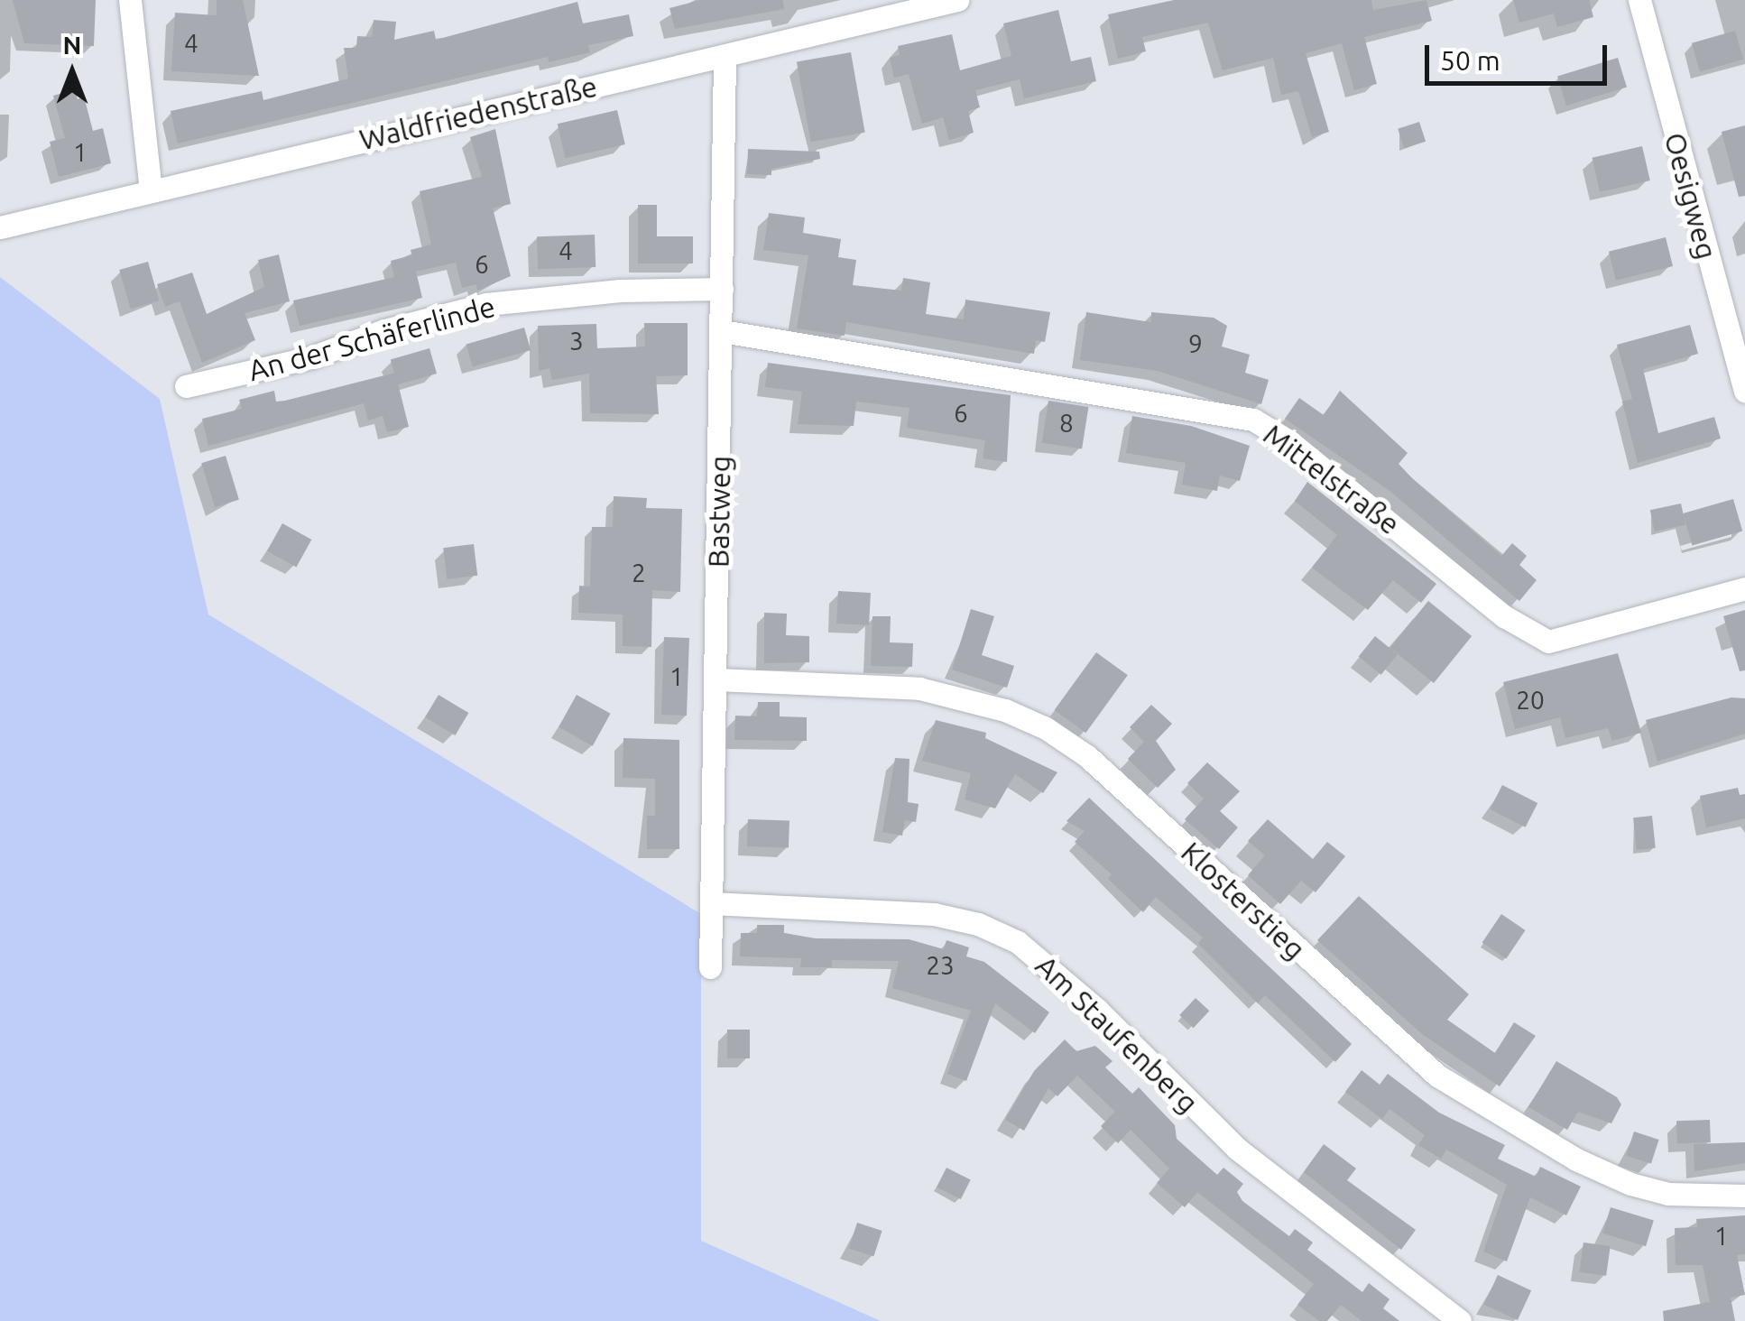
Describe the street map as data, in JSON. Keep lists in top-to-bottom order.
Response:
{
  "streets": {
    "street": [
      "Waldfriedenstraße",
      "Oesigweg",
      "An der Schäferlinde",
      "Mittelstraße",
      "Bastweg",
      "Klosterstieg",
      "Am Staufenberg"
    ]
  },
  "crossings": [
    ["Waldfriedenstraße", "Bastweg"],
    ["An der Schäferlinde", "Bastweg"],
    ["Mittelstraße", "Bastweg"],
    ["Bastweg", "Klosterstieg"],
    ["Bastweg", "Am Staufenberg"]
  ],
  "house_numbers": [
    "4",
    "1",
    "4",
    "6",
    "3",
    "9",
    "6",
    "8",
    "2",
    "1",
    "20",
    "23",
    "1"
  ],
  "scale_bar": "50 m",
  "north": "top"
}
